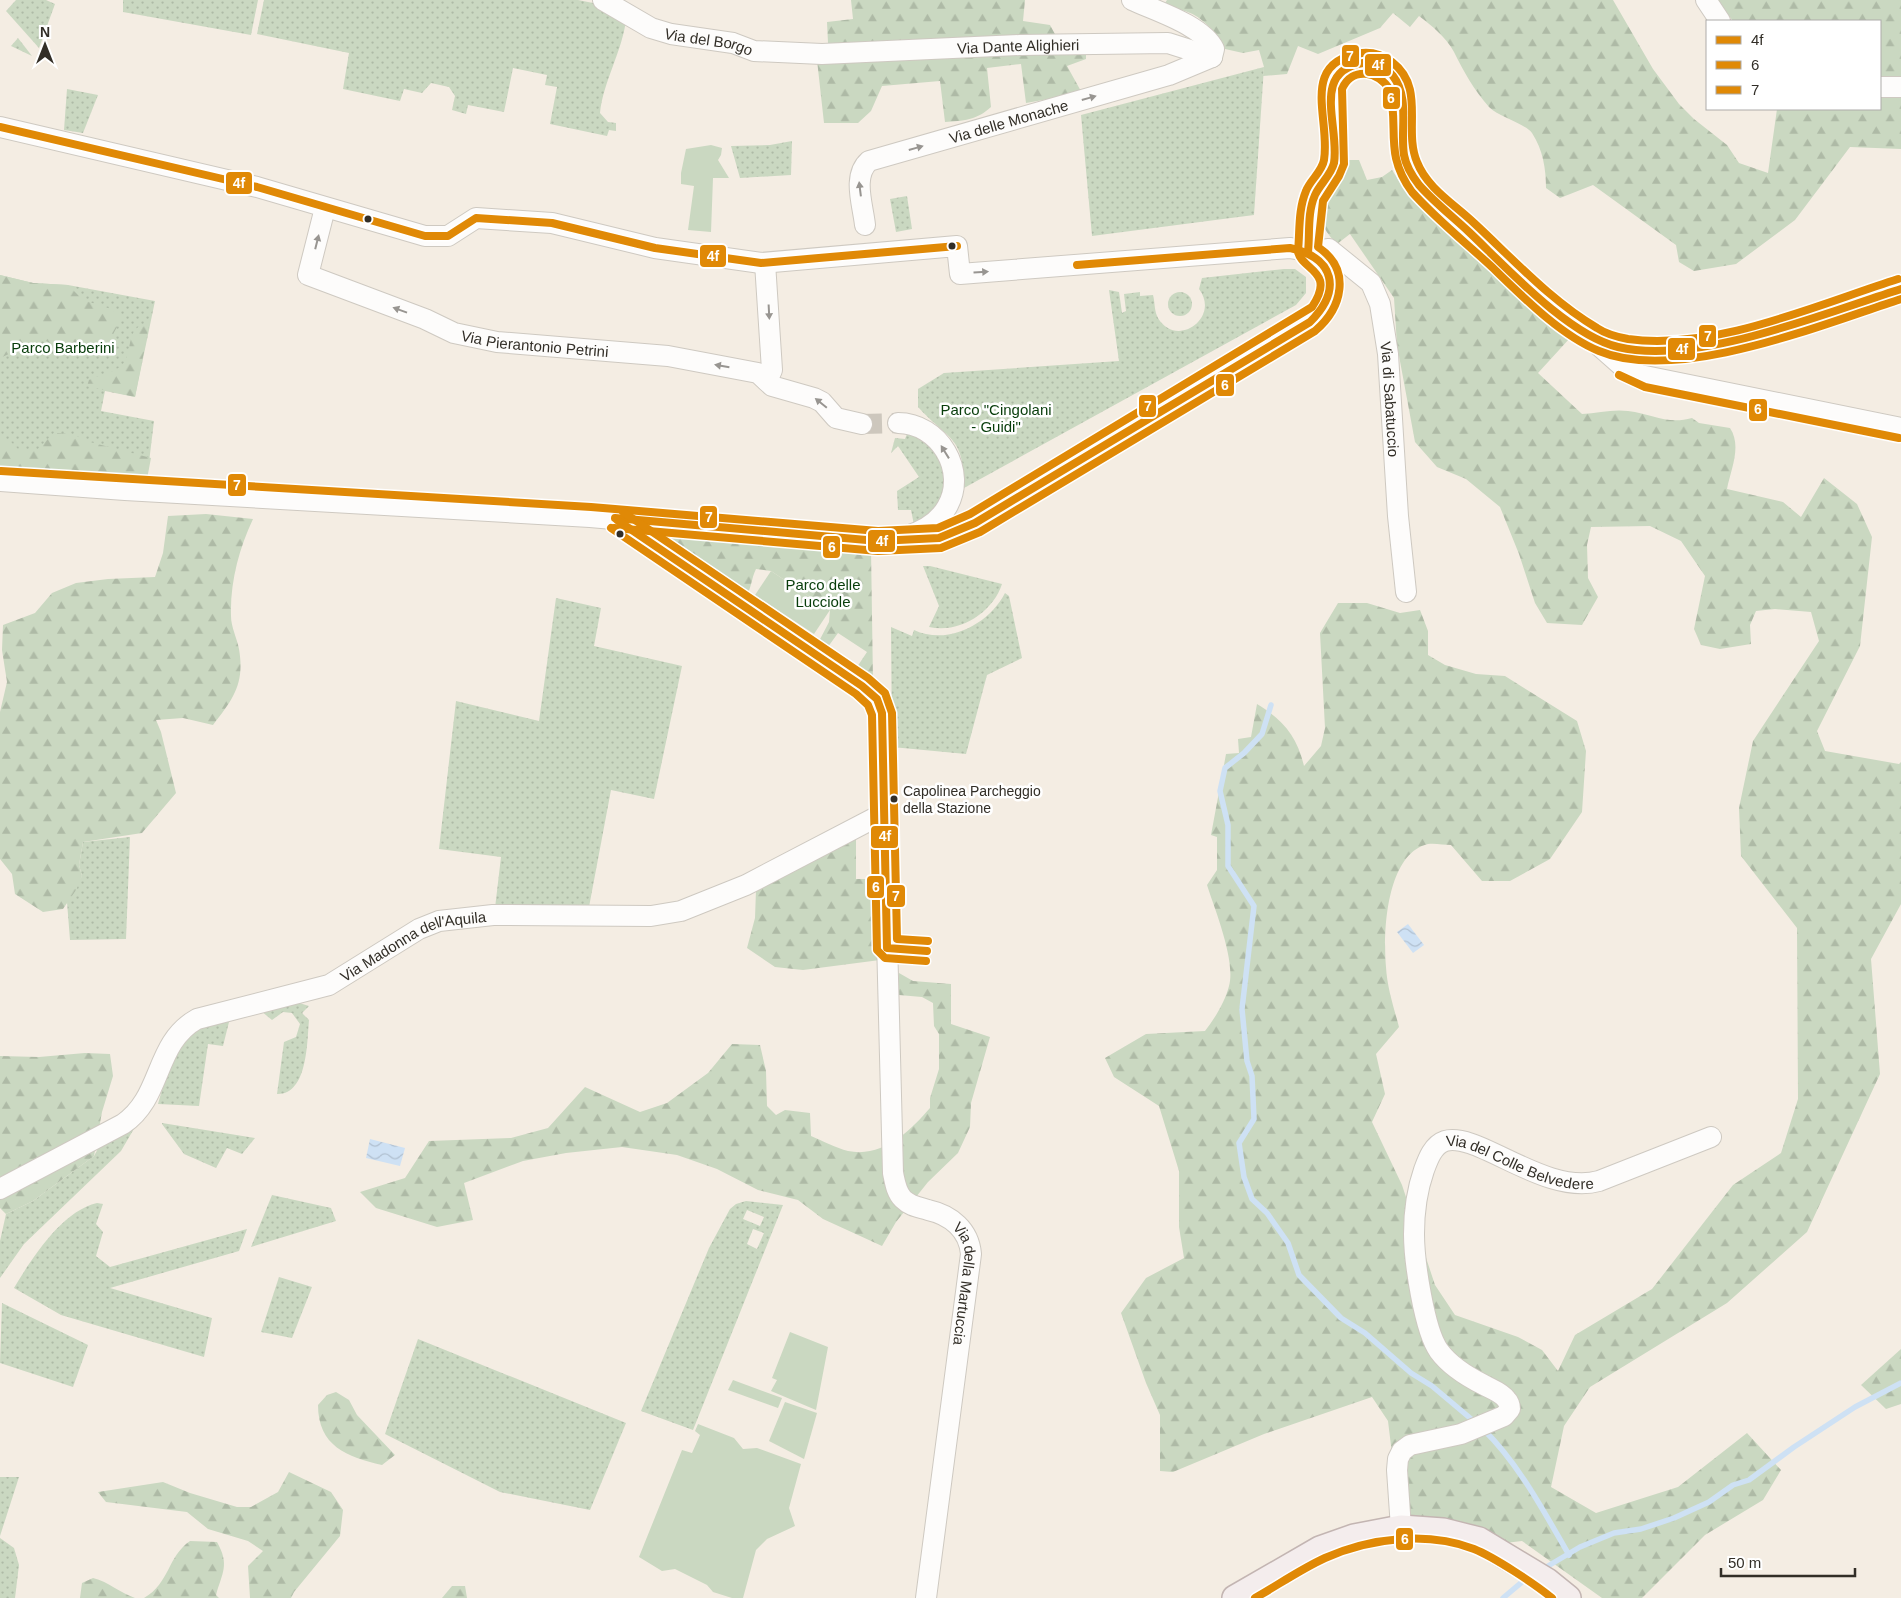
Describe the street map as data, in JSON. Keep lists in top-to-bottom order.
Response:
{
  "streets": {
    "street": [
      "Via del Borgo",
      "Via Dante Alighieri",
      "Via delle Monache",
      "Via Pierantonio Petrini",
      "Via di Sabatuccio",
      "Via Madonna dell'Aquila",
      "Via del Colle Belvedere",
      "Via della Martuccia"
    ]
  },
  "crossings": [
    ["Via del Borgo", "Via Dante Alighieri"],
    ["Via Dante Alighieri", "Via delle Monache"],
    ["Via delle Monache", "Via di Sabatuccio"],
    ["Via Madonna dell'Aquila", "Via della Martuccia"]
  ],
  "one_way": ["Via delle Monache", "Via di Sabatuccio"],
  "parks": ["Parco Barberini", "Parco \"Cingolani - Guidi\"", "Parco delle Lucciole"],
  "places": ["Capolinea Parcheggio della Stazione"],
  "lines": ["transit line 7", "transit line 4f", "transit line 6"],
  "legend": ["4f", "6", "7"],
  "scale_bar": "50 m",
  "north": "top"
}
